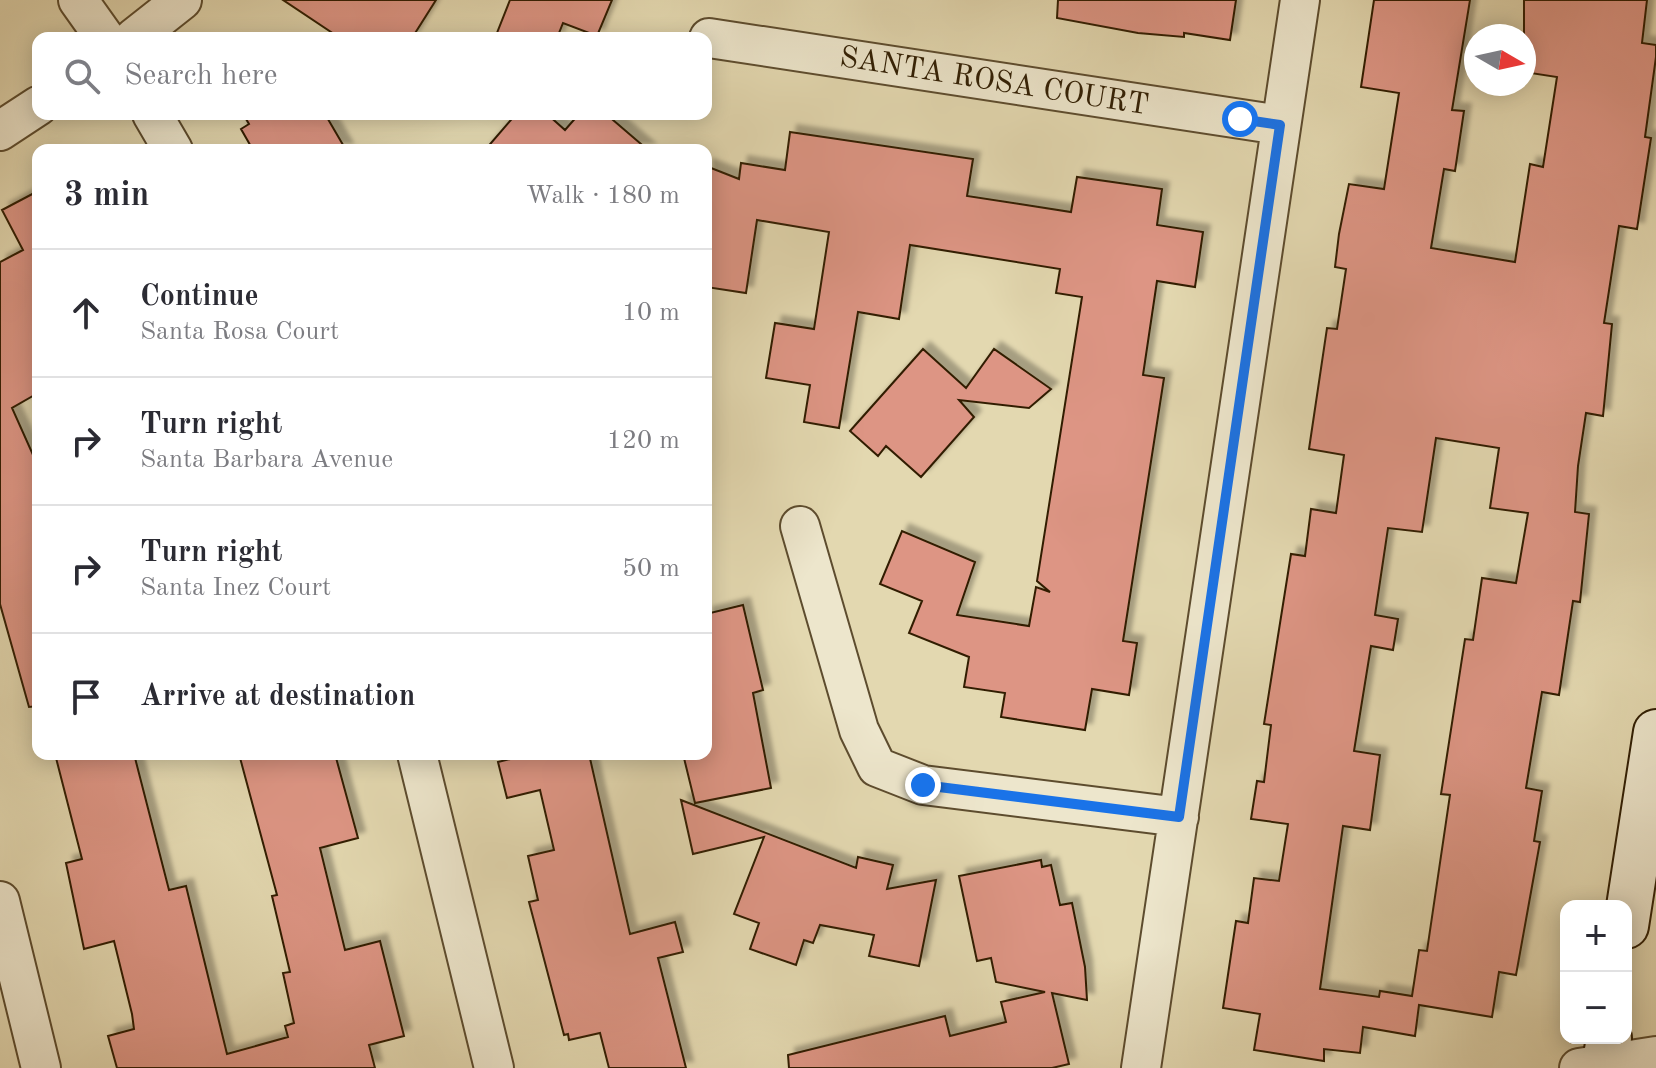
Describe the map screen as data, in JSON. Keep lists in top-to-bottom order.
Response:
{
  "streets": {
    "street": ["SANTA ROSA COURT"]
  },
  "north": "right",
  "page": {
    "search": "Search here",
    "heading": ["3 min", "Walk · 180 m"],
    "list": [
      ["Continue", "Santa Rosa Court", "10 m"],
      ["Turn right", "Santa Barbara Avenue", "120 m"],
      ["Turn right", "Santa Inez Court", "50 m"],
      "Arrive at destination"
    ],
    "map_buttons": ["+", "−"]
  }
}
